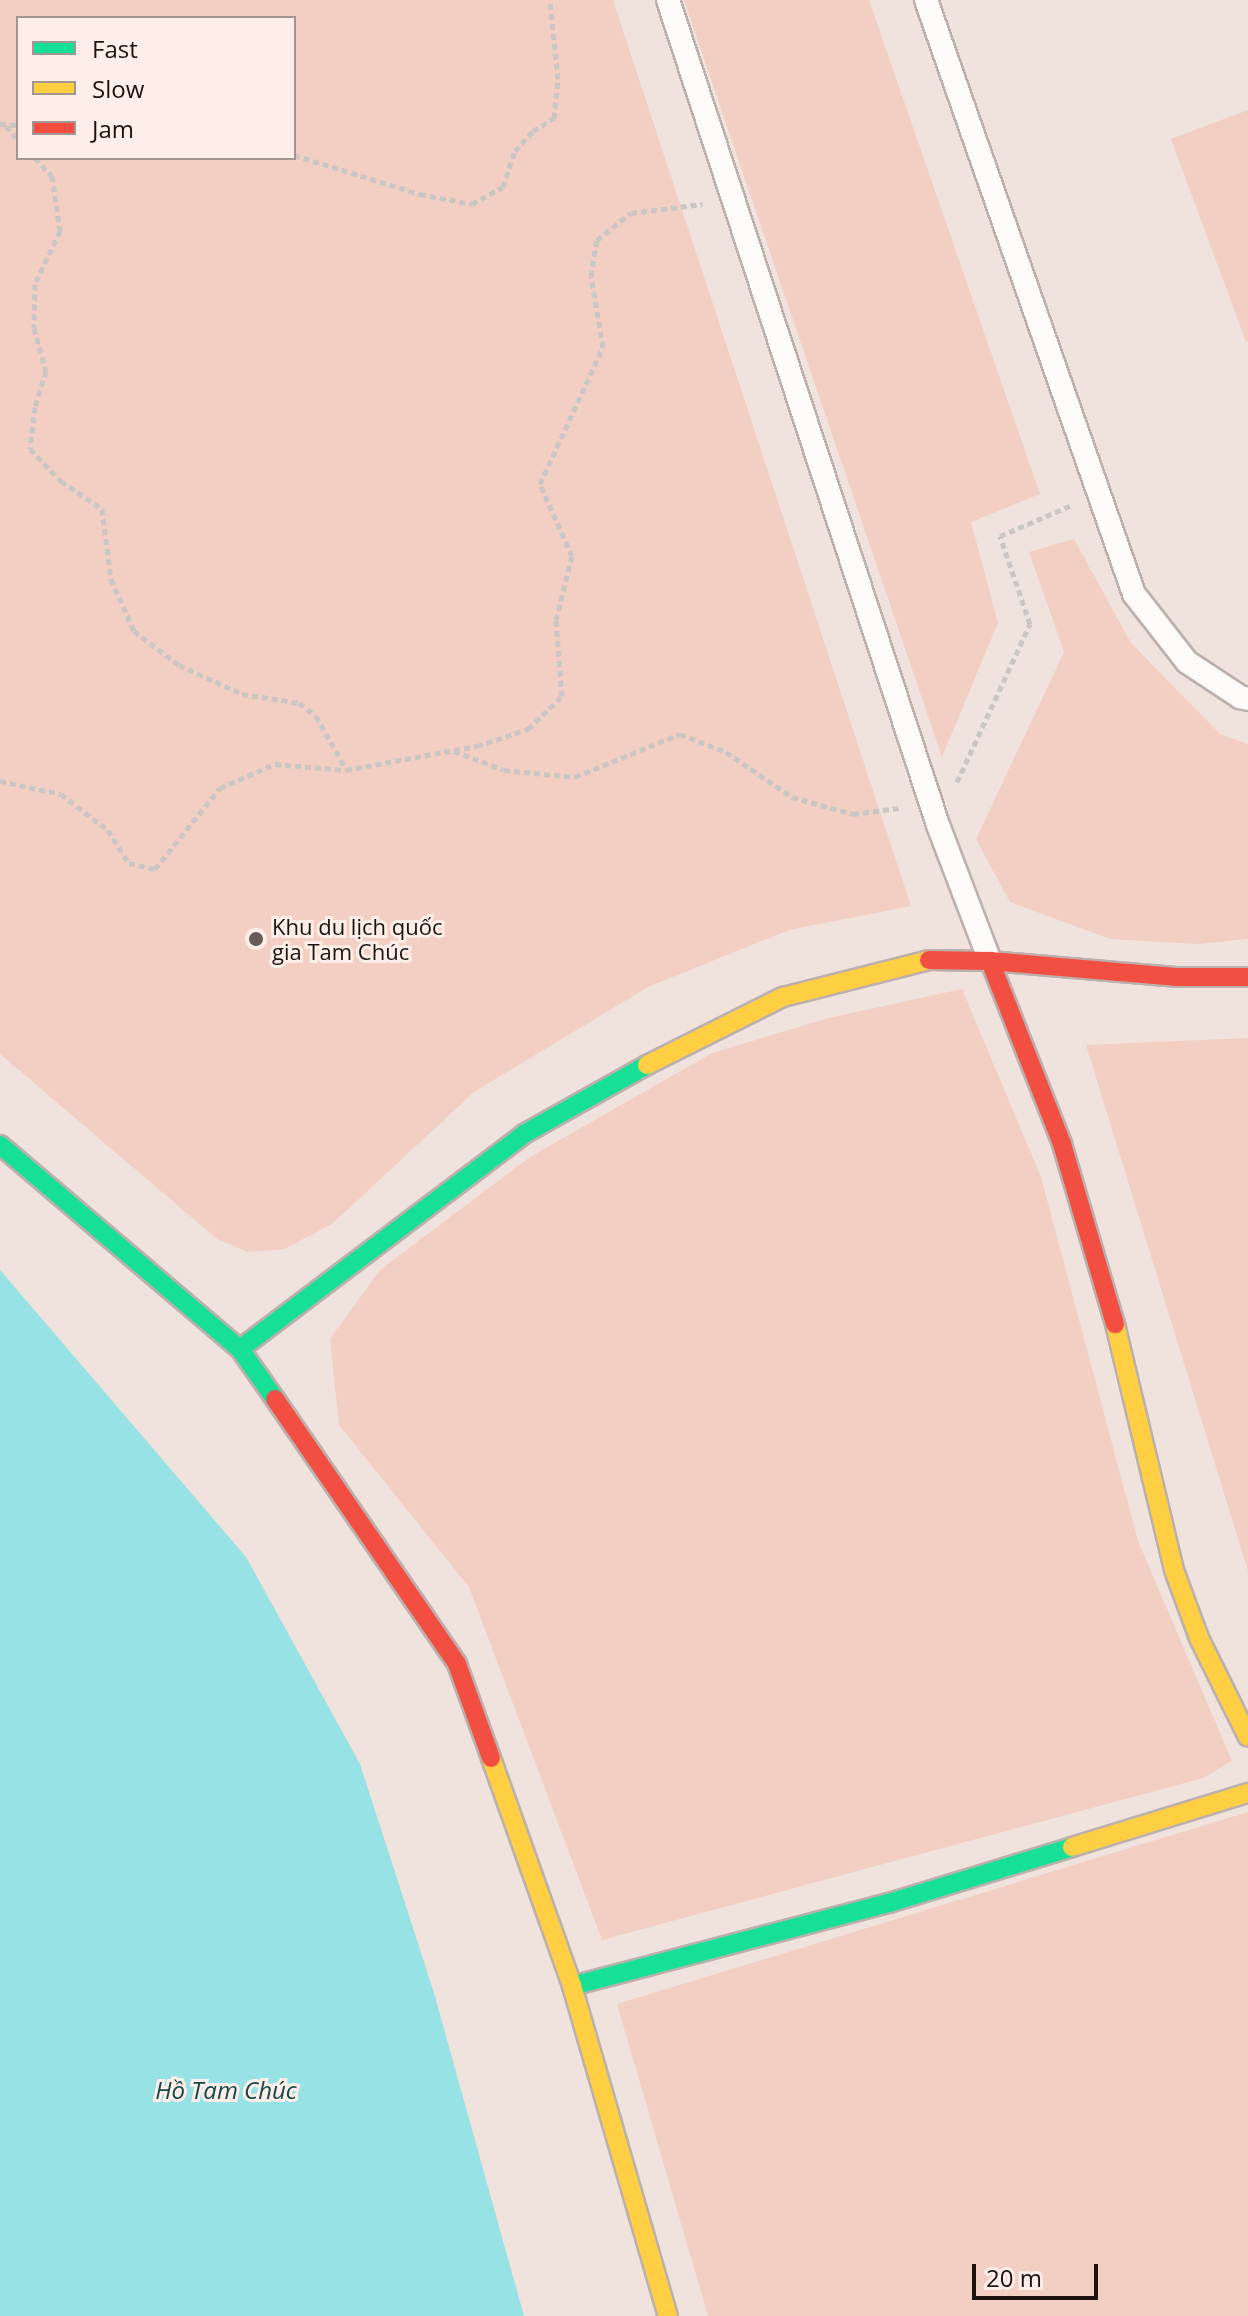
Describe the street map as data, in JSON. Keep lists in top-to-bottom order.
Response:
{
  "water": ["Hồ Tam Chúc"],
  "places": ["Khu du lịch quốc gia Tam Chúc"],
  "legend": ["Fast", "Slow", "Jam"],
  "scale_bar": "20 m"
}
